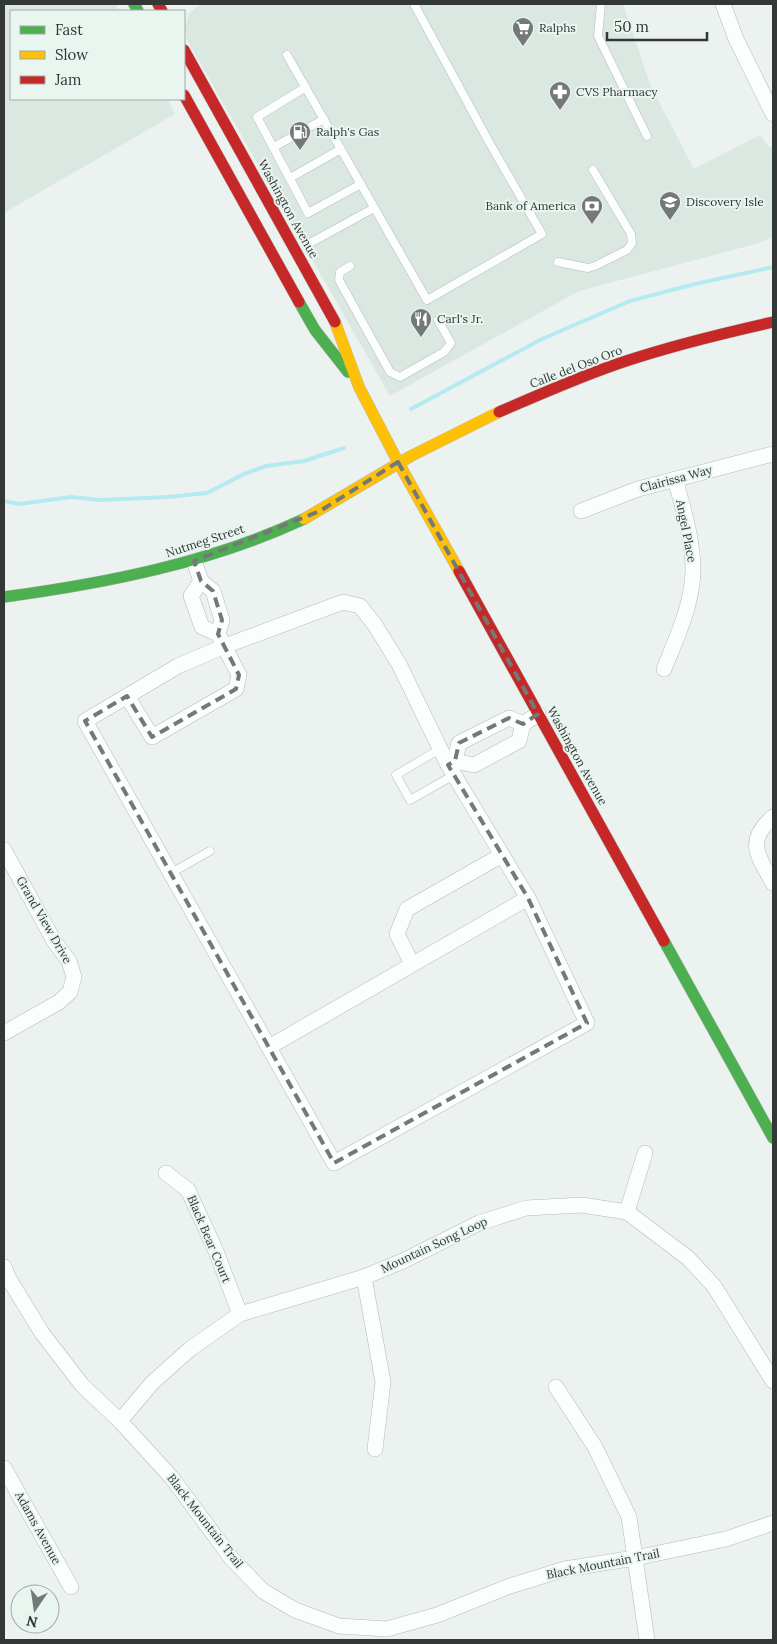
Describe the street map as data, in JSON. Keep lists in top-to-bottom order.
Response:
{
  "streets": {
    "main road": ["Washington Avenue", "Calle del Oso Oro", "Nutmeg Street"],
    "street": [
      "Clairissa Way",
      "Angel Place",
      "Grand View Drive",
      "Black Bear Court",
      "Mountain Song Loop",
      "Black Mountain Trail",
      "Adams Avenue"
    ]
  },
  "crossings": [
    ["Washington Avenue", "Calle del Oso Oro"],
    ["Washington Avenue", "Nutmeg Street"],
    ["Calle del Oso Oro", "Nutmeg Street"],
    ["Clairissa Way", "Angel Place"],
    ["Black Bear Court", "Mountain Song Loop"],
    ["Mountain Song Loop", "Black Mountain Trail"]
  ],
  "places": {
    "supermarket": ["Ralphs"],
    "pharmacy": ["CVS Pharmacy"],
    "fuel station": ["Ralph's Gas"],
    "school or university": ["Discovery Isle"],
    "bank": ["Bank of America"],
    "restaurant": ["Carl's Jr."]
  },
  "legend": ["Fast", "Slow", "Jam"],
  "scale_bar": "50 m",
  "north": "bottom"
}
